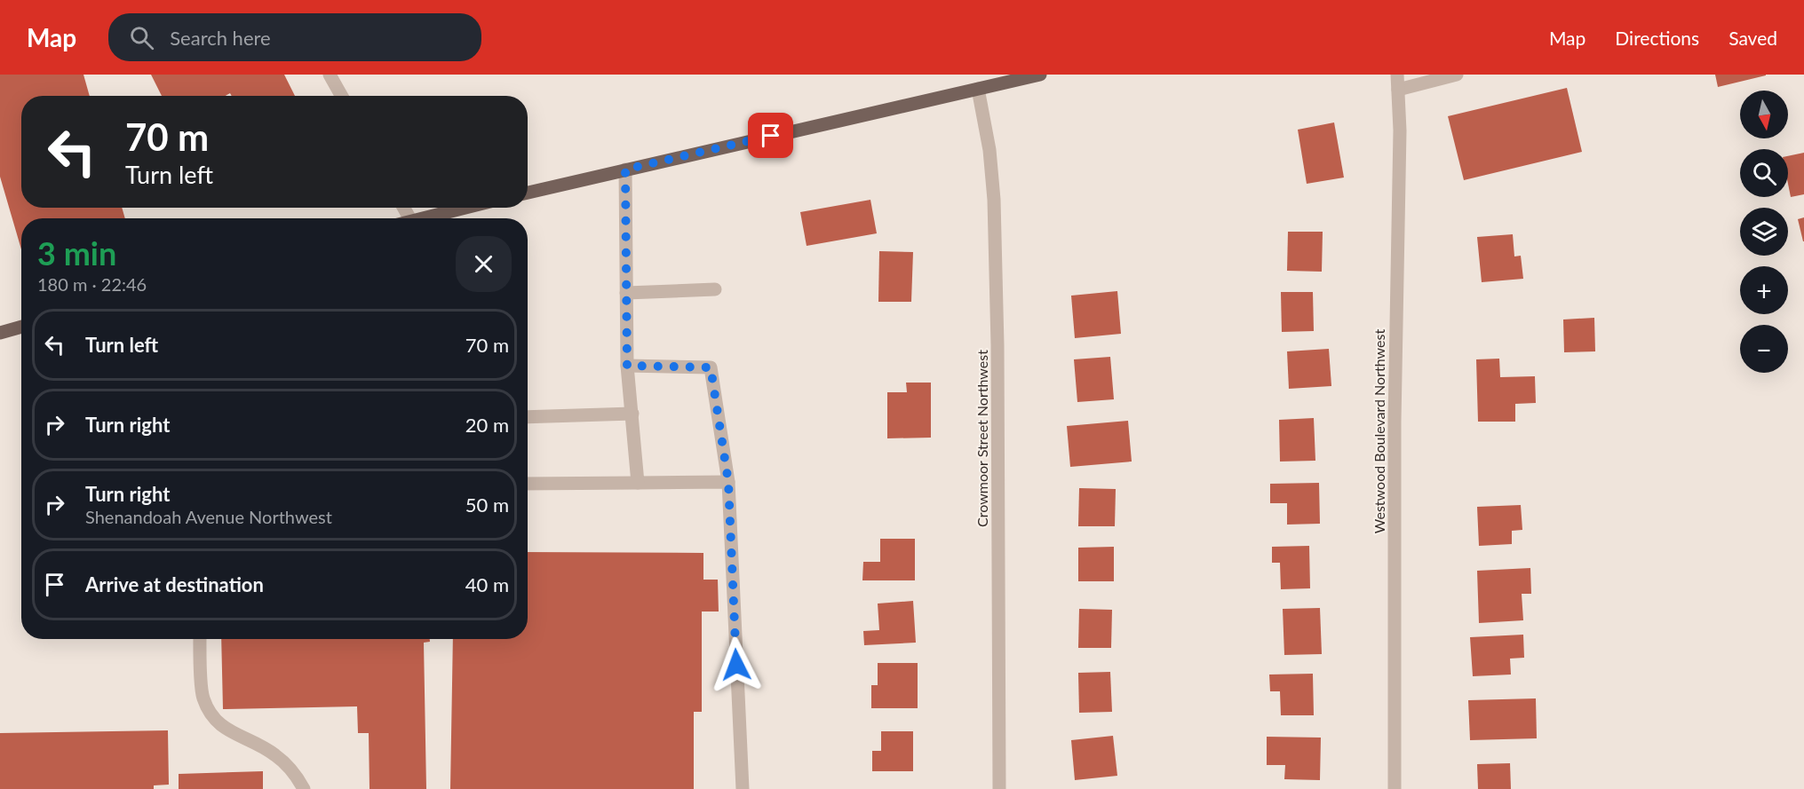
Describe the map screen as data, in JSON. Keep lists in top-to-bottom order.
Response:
{
  "streets": {
    "street": ["Westwood Boulevard Northwest", "Crowmoor Street Northwest"]
  },
  "north": "bottom",
  "page": {
    "header": "Map",
    "search": "Search here",
    "nav": ["Map", "Directions", "Saved"],
    "map_buttons": ["+", "−"],
    "turn": ["70 m", "Turn left"],
    "heading": ["3 min", "180 m · 22:46"],
    "list": [
      {
        "name": "Turn left",
        "value": "70 m"
      },
      {
        "name": "Turn right",
        "value": "20 m"
      },
      {
        "name": "Turn right",
        "note": "Shenandoah Avenue Northwest",
        "value": "50 m"
      },
      {
        "name": "Arrive at destination",
        "value": "40 m"
      }
    ]
  }
}
